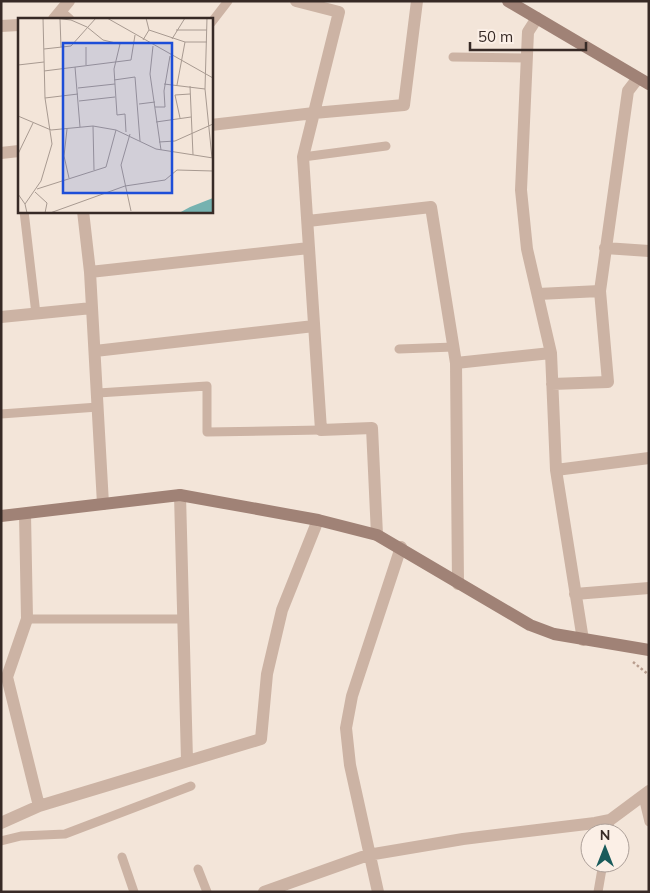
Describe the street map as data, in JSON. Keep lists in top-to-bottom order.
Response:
{
  "scale_bar": "50 m",
  "north": "top"
}
